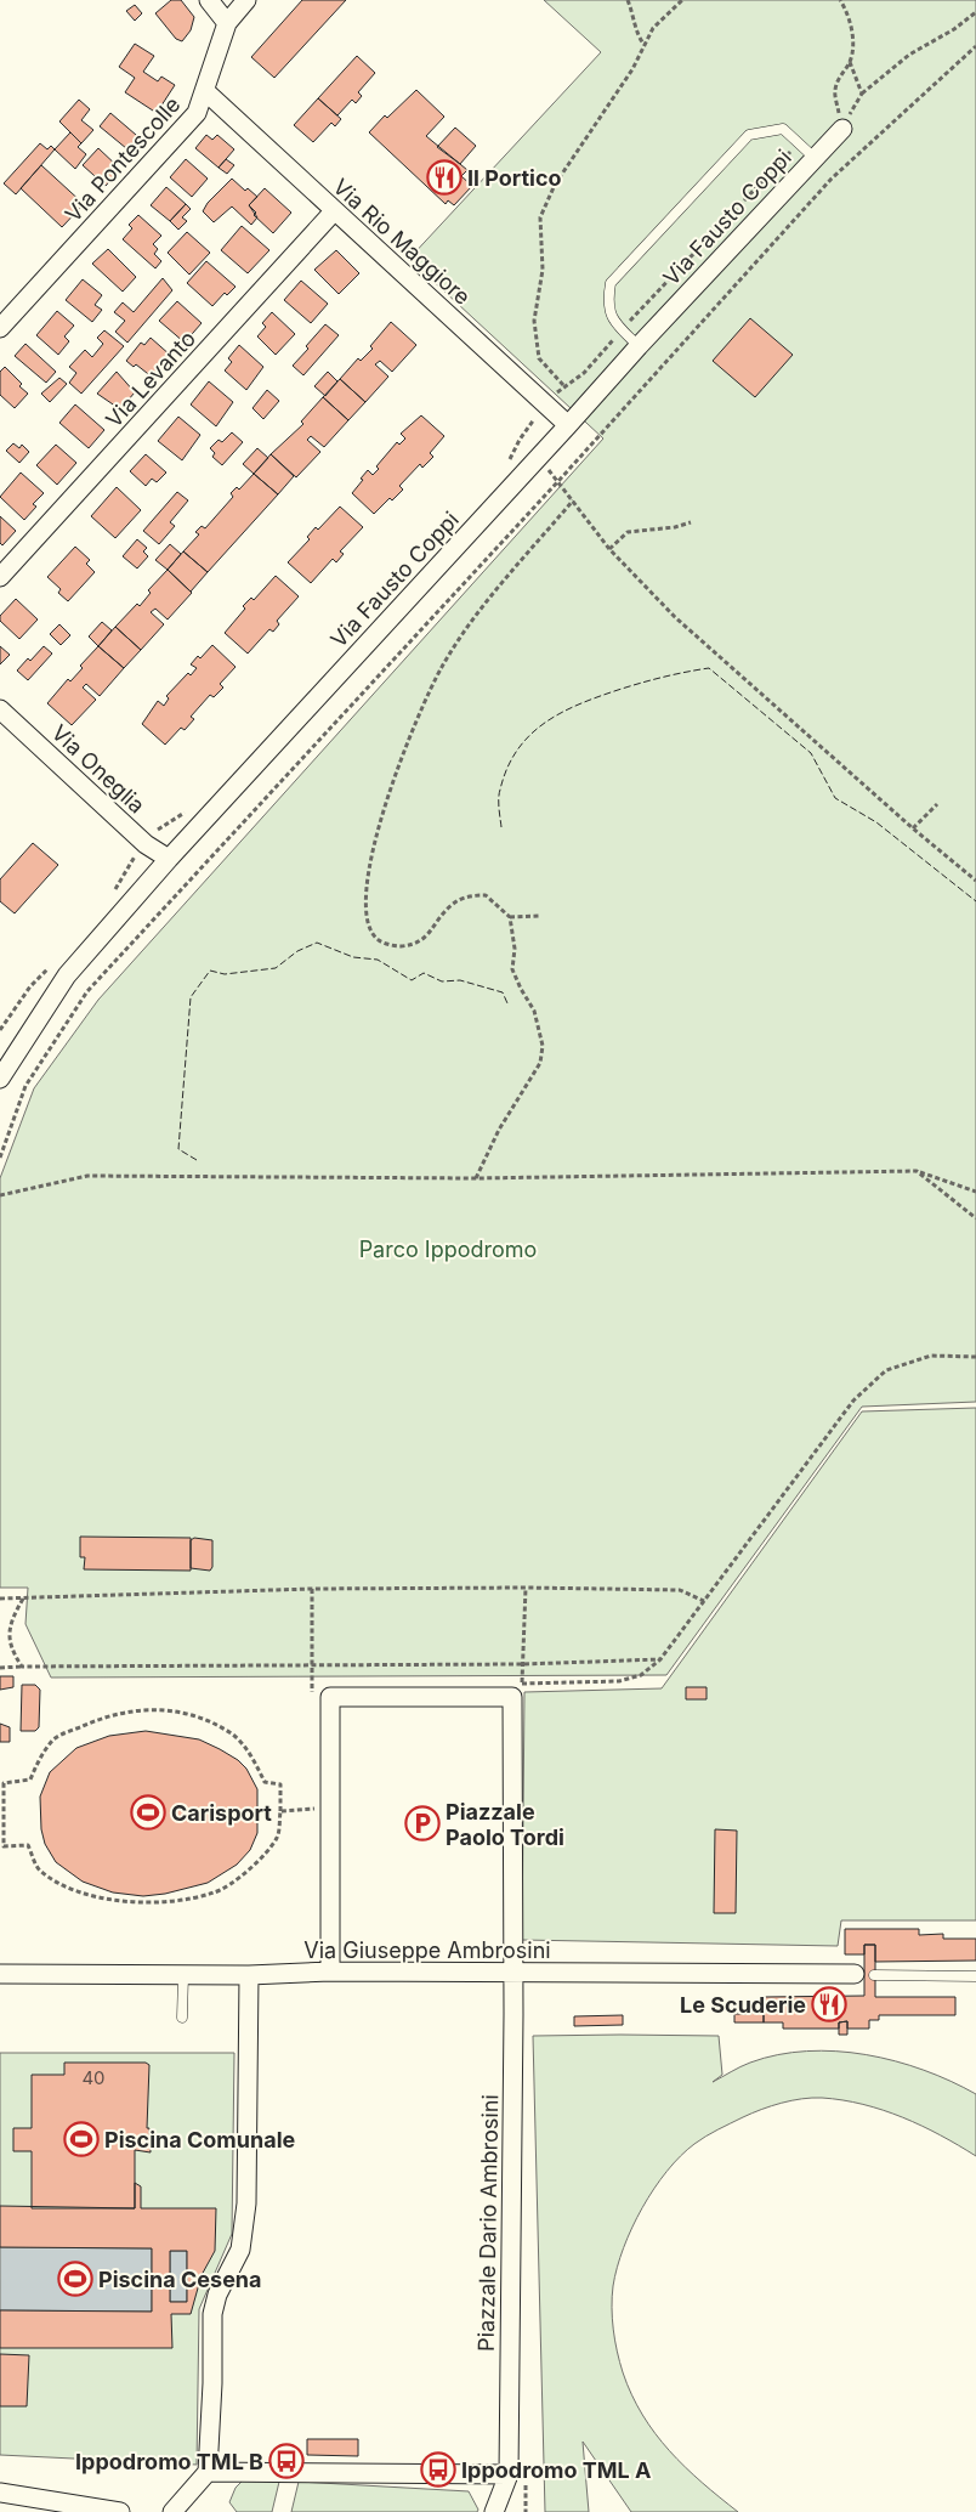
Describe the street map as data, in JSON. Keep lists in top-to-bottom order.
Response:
{
  "streets": {
    "street": [
      "Via Pontescolle",
      "Via Fausto Coppi",
      "Via Rio Maggiore",
      "Via Levanto",
      "Via Oneglia",
      "Via Giuseppe Ambrosini",
      "Piazzale Dario Ambrosini"
    ]
  },
  "crossings": [
    ["Via Pontescolle", "Via Rio Maggiore"],
    ["Via Fausto Coppi", "Via Rio Maggiore"],
    ["Via Fausto Coppi", "Via Oneglia"],
    ["Via Rio Maggiore", "Via Levanto"],
    ["Via Giuseppe Ambrosini", "Piazzale Dario Ambrosini"]
  ],
  "parks": ["Parco Ippodromo"],
  "places": {
    "restaurant": ["Il Portico", "Le Scuderie"],
    "sports": ["Carisport", "Piscina Comunale", "Piscina Cesena"],
    "parking": ["Piazzale Paolo Tordi"],
    "bus stop": ["Ippodromo TML B", "Ippodromo TML A"]
  },
  "house_numbers": ["40"]
}
